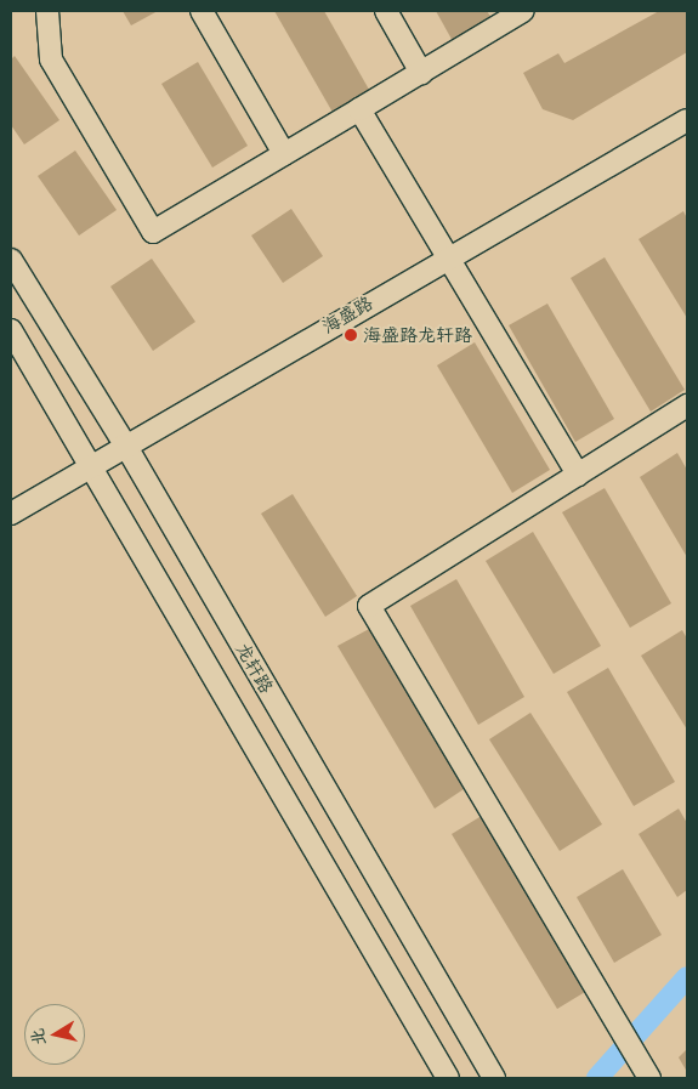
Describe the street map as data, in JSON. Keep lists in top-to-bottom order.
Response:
{
  "streets": {
    "street": ["海盛路", "龙轩路"]
  },
  "crossings": [
    ["海盛路", "龙轩路"]
  ],
  "places": ["海盛路龙轩路"],
  "north": "left"
}
